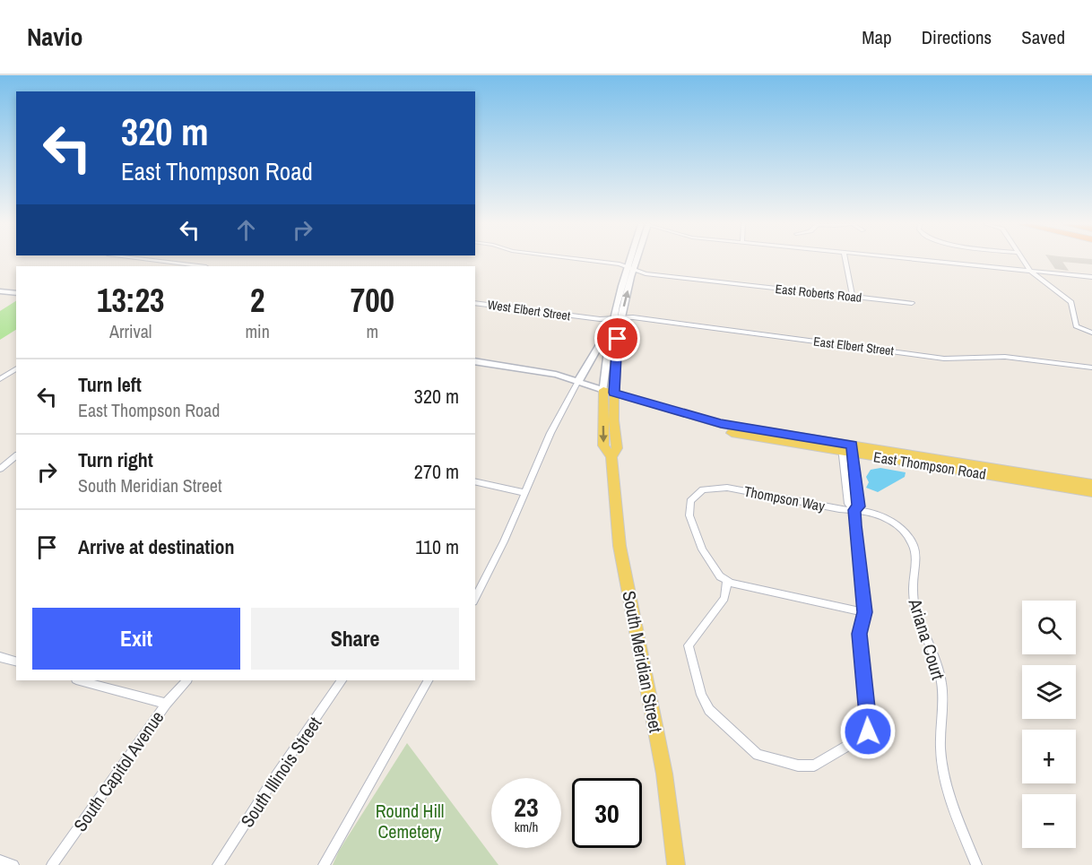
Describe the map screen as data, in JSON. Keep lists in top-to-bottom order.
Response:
{
  "streets": {
    "main road": ["East Thompson Road", "South Meridian Street"],
    "street": [
      "East Roberts Road",
      "West Elbert Street",
      "East Elbert Street",
      "Thompson Way",
      "Ariana Court",
      "South Capitol Avenue",
      "South Illinois Street"
    ]
  },
  "crossings": [
    ["East Roberts Road", "South Meridian Street"],
    ["West Elbert Street", "East Elbert Street"],
    ["West Elbert Street", "South Meridian Street"],
    ["East Elbert Street", "South Meridian Street"],
    ["East Thompson Road", "South Meridian Street"],
    ["Thompson Way", "Ariana Court"]
  ],
  "parks": ["Round Hill Cemetery"],
  "page": {
    "header": "Navio",
    "nav": ["Map", "Directions", "Saved"],
    "turn": ["320 m", "East Thompson Road"],
    "eta": [
      "13:23",
      "Arrival",
      "2",
      "min",
      "700",
      "m"
    ],
    "list": [
      {
        "name": "Turn left",
        "note": "East Thompson Road",
        "value": "320 m"
      },
      {
        "name": "Turn right",
        "note": "South Meridian Street",
        "value": "270 m"
      },
      {
        "name": "Arrive at destination",
        "value": "110 m"
      }
    ],
    "buttons": ["Exit", "Share"],
    "map_buttons": ["+", "−"],
    "speed": "23 km/h",
    "limit": "30"
  }
}
